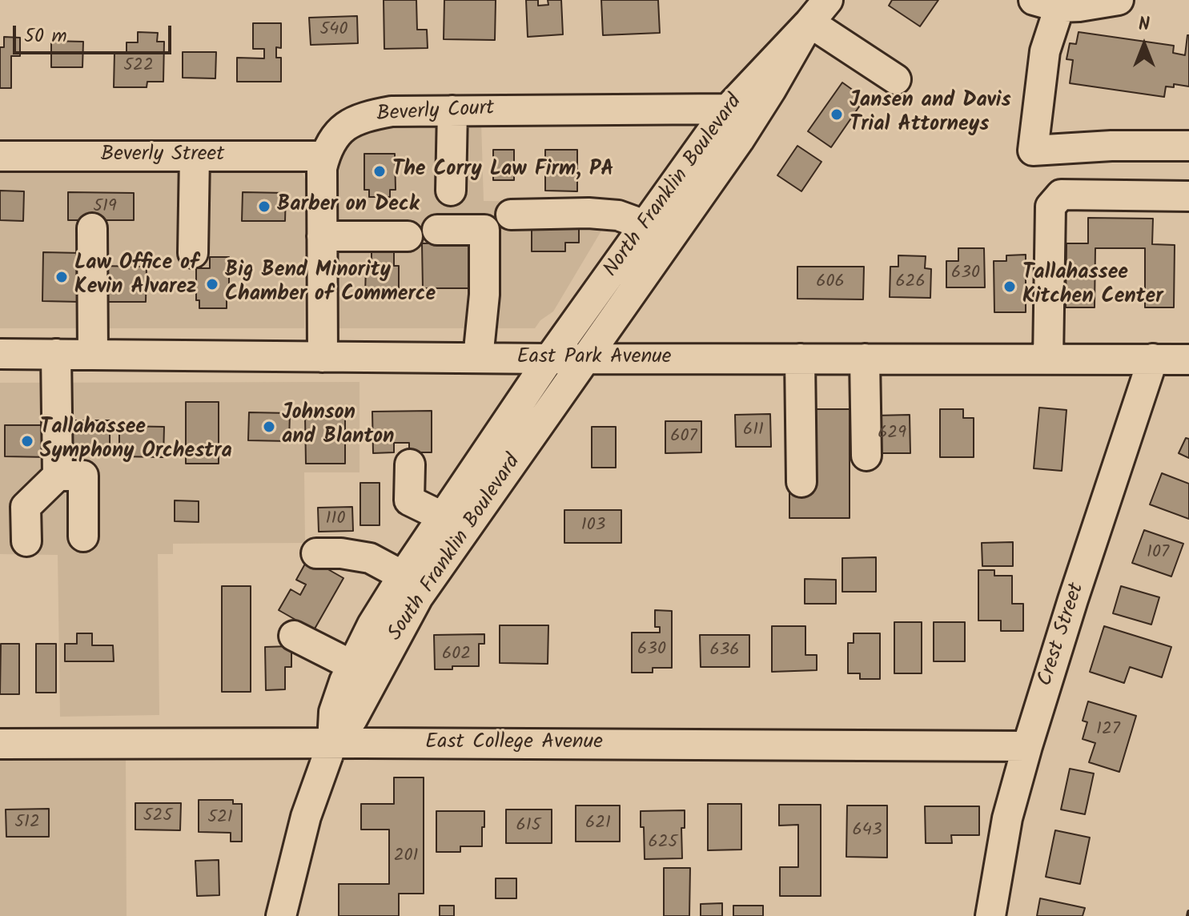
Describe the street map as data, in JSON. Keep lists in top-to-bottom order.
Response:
{
  "streets": {
    "street": [
      "Beverly Court",
      "Beverly Street",
      "North Franklin Boulevard",
      "East Park Avenue",
      "South Franklin Boulevard",
      "Crest Street",
      "East College Avenue"
    ]
  },
  "crossings": [
    ["Beverly Court", "Beverly Street"],
    ["Beverly Court", "North Franklin Boulevard"],
    ["Beverly Court", "East Park Avenue"],
    ["North Franklin Boulevard", "East Park Avenue"],
    ["North Franklin Boulevard", "South Franklin Boulevard"],
    ["East Park Avenue", "South Franklin Boulevard"],
    ["East Park Avenue", "Crest Street"],
    ["South Franklin Boulevard", "East College Avenue"],
    ["Crest Street", "East College Avenue"]
  ],
  "places": [
    "Jansen and Davis Trial Attorneys",
    "The Corry Law Firm, PA",
    "Barber on Deck",
    "Law Office of Kevin Alvarez",
    "Big Bend Minority Chamber of Commerce",
    "Tallahassee Kitchen Center",
    "Johnson and Blanton",
    "Tallahassee Symphony Orchestra"
  ],
  "house_numbers": [
    "540",
    "522",
    "519",
    "630",
    "606",
    "626",
    "611",
    "629",
    "607",
    "110",
    "103",
    "107",
    "630",
    "636",
    "602",
    "127",
    "525",
    "521",
    "512",
    "621",
    "615",
    "643",
    "625",
    "201"
  ],
  "scale_bar": "50 m",
  "north": "top"
}
